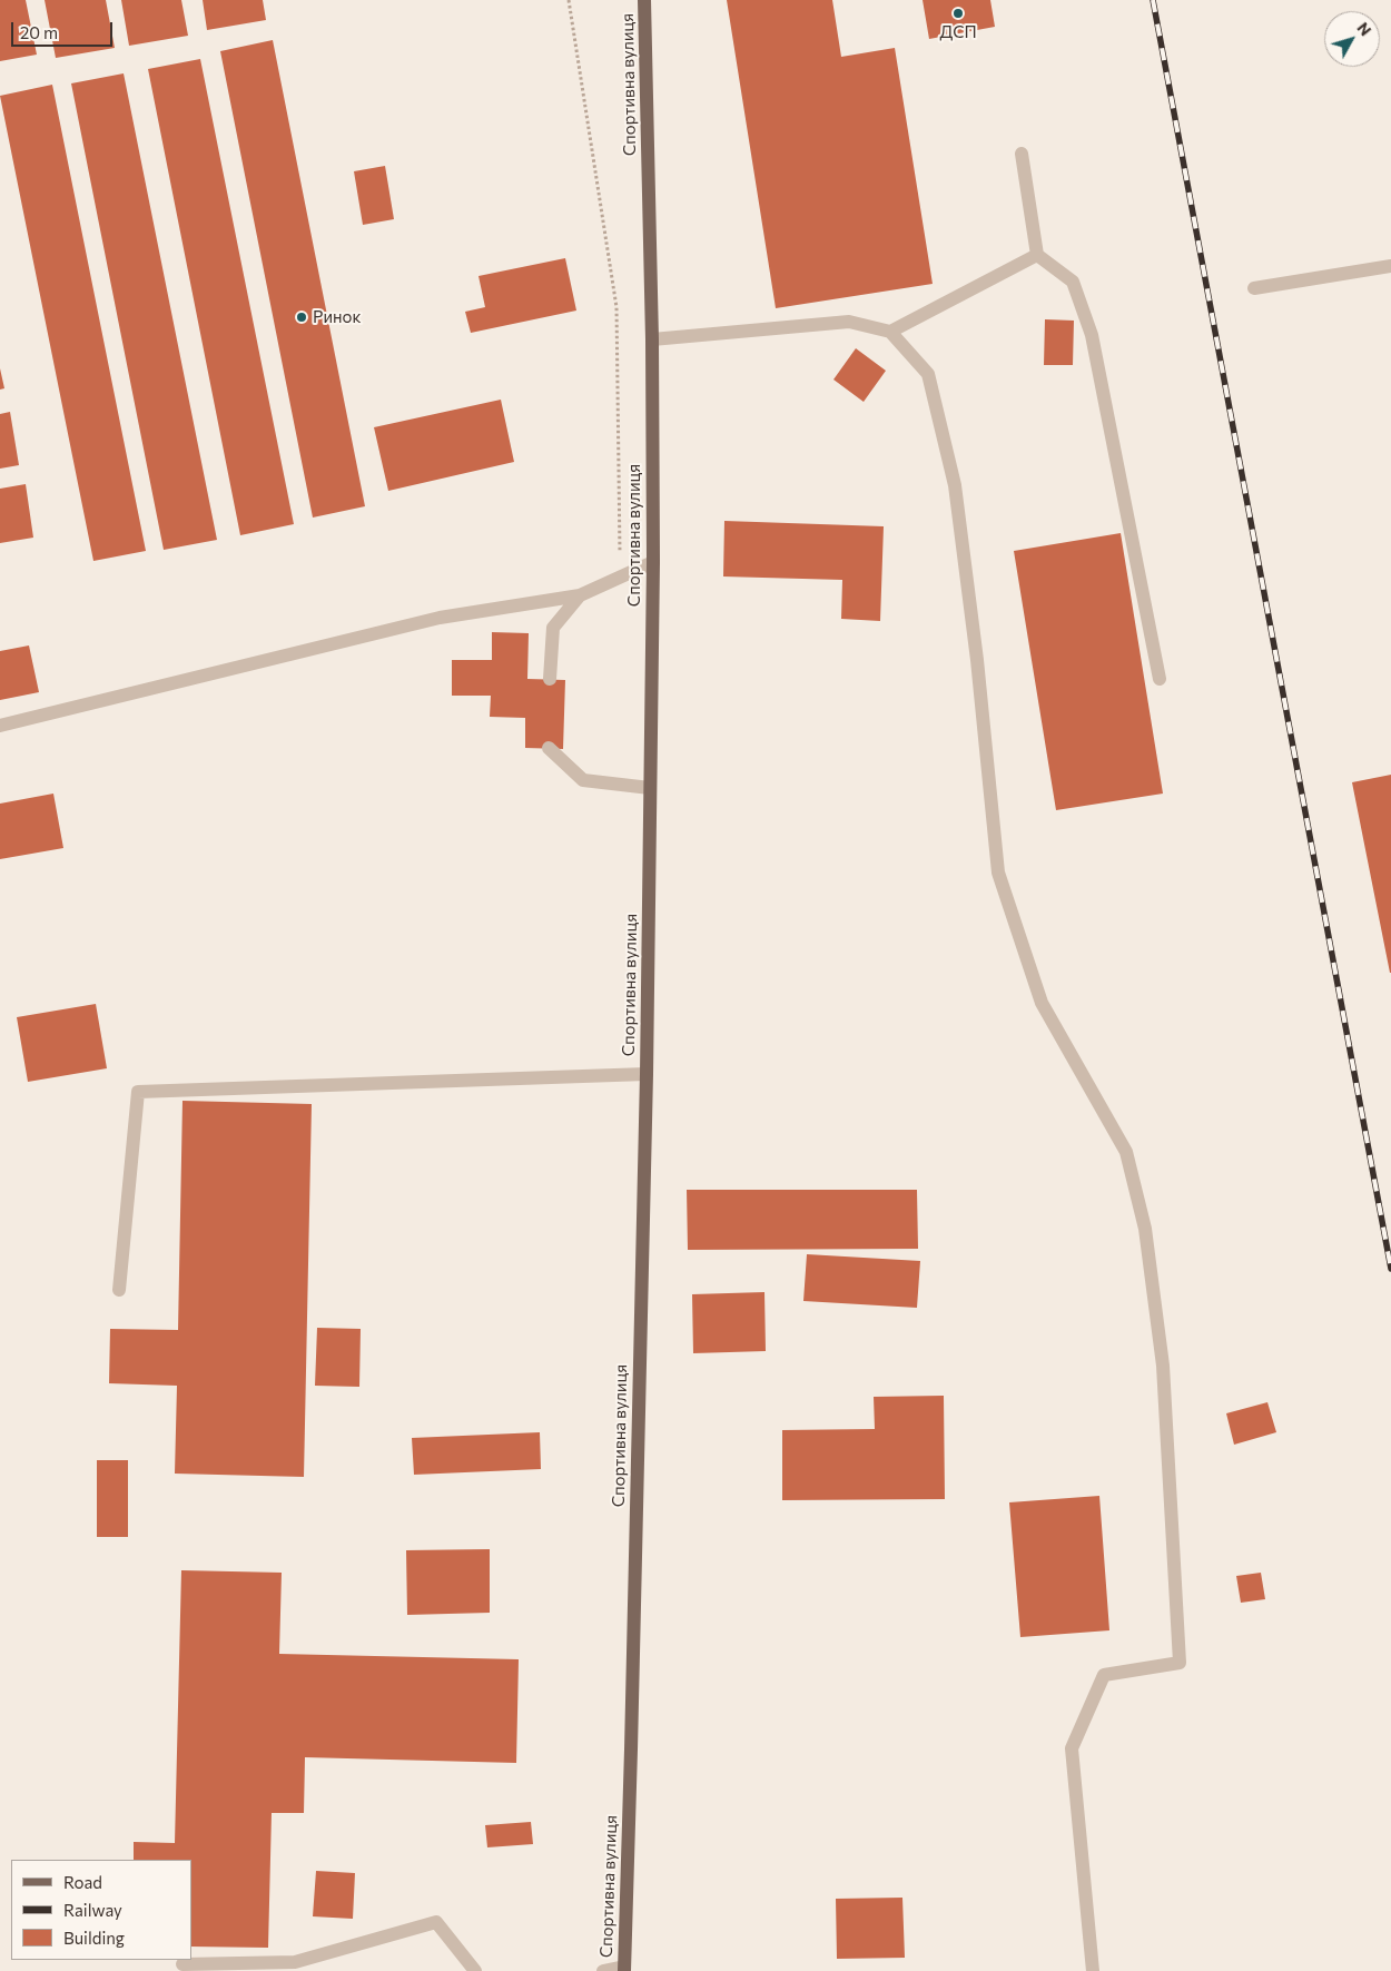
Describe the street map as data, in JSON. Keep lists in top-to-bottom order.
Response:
{
  "streets": {
    "main road": ["Спортивна вулиця"]
  },
  "places": ["ДСП", "Ринок"],
  "legend": ["Road", "Railway", "Building"],
  "scale_bar": "20 m",
  "north": "top right"
}
